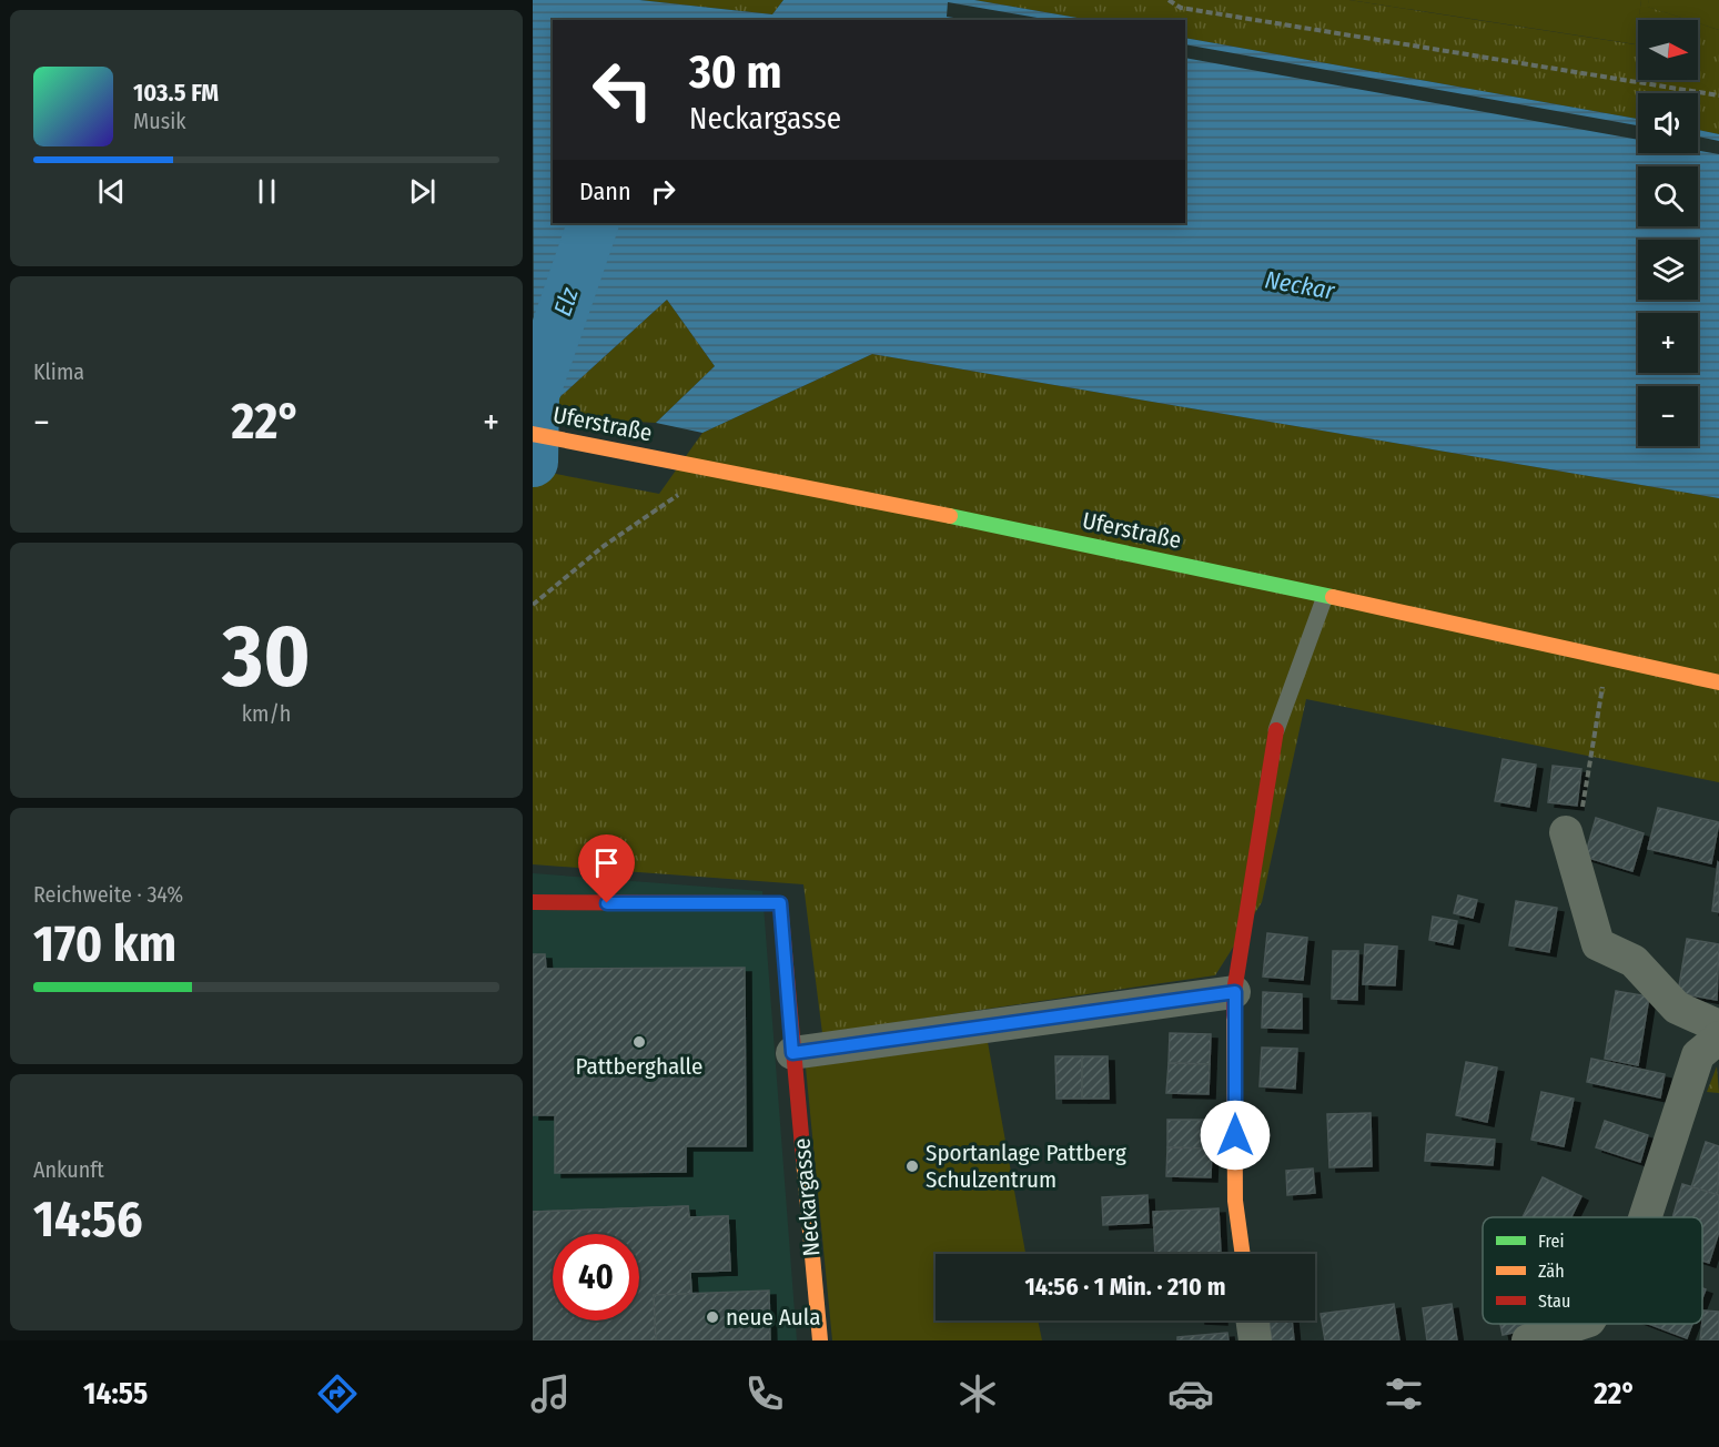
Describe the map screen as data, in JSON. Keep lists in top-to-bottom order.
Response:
{
  "streets": {
    "street": ["Uferstraße", "Neckargasse"]
  },
  "water": ["Neckar", "Elz"],
  "places": ["Pattberghalle", "Sportanlage Pattberg Schulzentrum", "neue Aula"],
  "legend": ["Frei", "Zäh", "Stau"],
  "north": "right",
  "page": {
    "map_buttons": ["+", "−"],
    "turn": ["30 m", "Neckargasse"],
    "song": ["103.5 FM", "Musik"],
    "then": "Dann",
    "tile": [
      "Klima",
      ["30", "km/h"],
      ["Reichweite · 34%", "170 km"],
      ["Ankunft", "14:56"]
    ],
    "heat": ["−", "22°", "+"],
    "limit": "40",
    "trip": "14:56 · 1 Min. · 210 m",
    "tabs": ["14:55", "22°"]
  }
}
